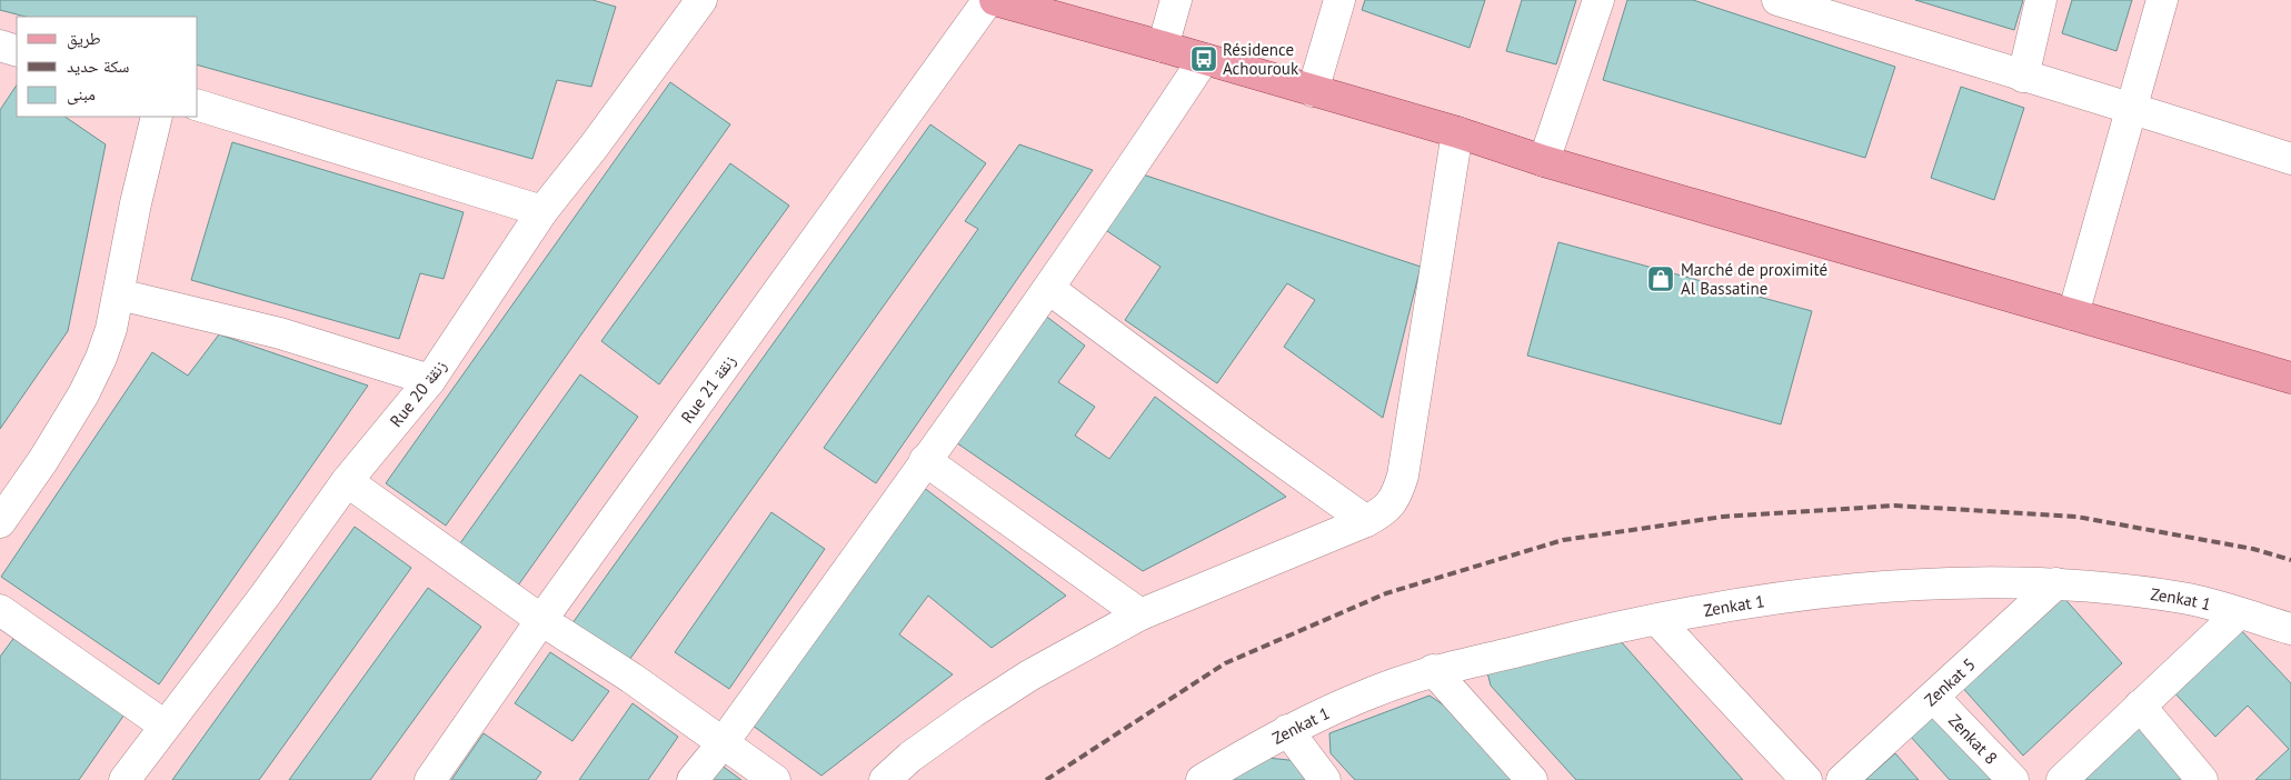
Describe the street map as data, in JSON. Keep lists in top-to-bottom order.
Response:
{
  "streets": {
    "street": [
      "Rue 21 زنقة",
      "Rue 20 زنقة",
      "Zenkat 1",
      "Zenkat 5",
      "Zenkat 8"
    ]
  },
  "crossings": [
    ["Zenkat 1", "Zenkat 5"],
    ["Zenkat 5", "Zenkat 8"]
  ],
  "places": {
    "bus stop": ["Résidence Achourouk"],
    "shop": ["Marché de proximité Al Bassatine"]
  },
  "legend": ["طريق", "سكة حديد", "مبنى"]
}
